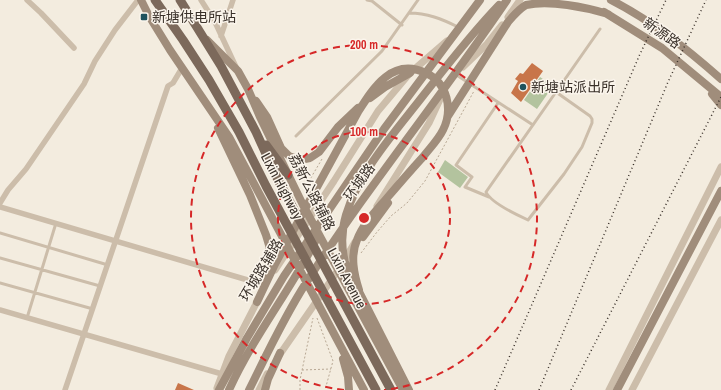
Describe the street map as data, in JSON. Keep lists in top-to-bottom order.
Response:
{
  "streets": {
    "main road": [
      "新源路",
      "环城路",
      "Lixin Highway",
      "荔新公路辅路",
      "Lixin Avenue"
    ],
    "street": ["环城路辅路"]
  },
  "crossings": [
    ["Lixin Highway", "荔新公路辅路"],
    ["Lixin Highway", "Lixin Avenue"]
  ],
  "places": {
    "transit": ["新塘供电所站"],
    "other": ["新塘站派出所"]
  },
  "rings": ["200 m", "100 m"]
}
